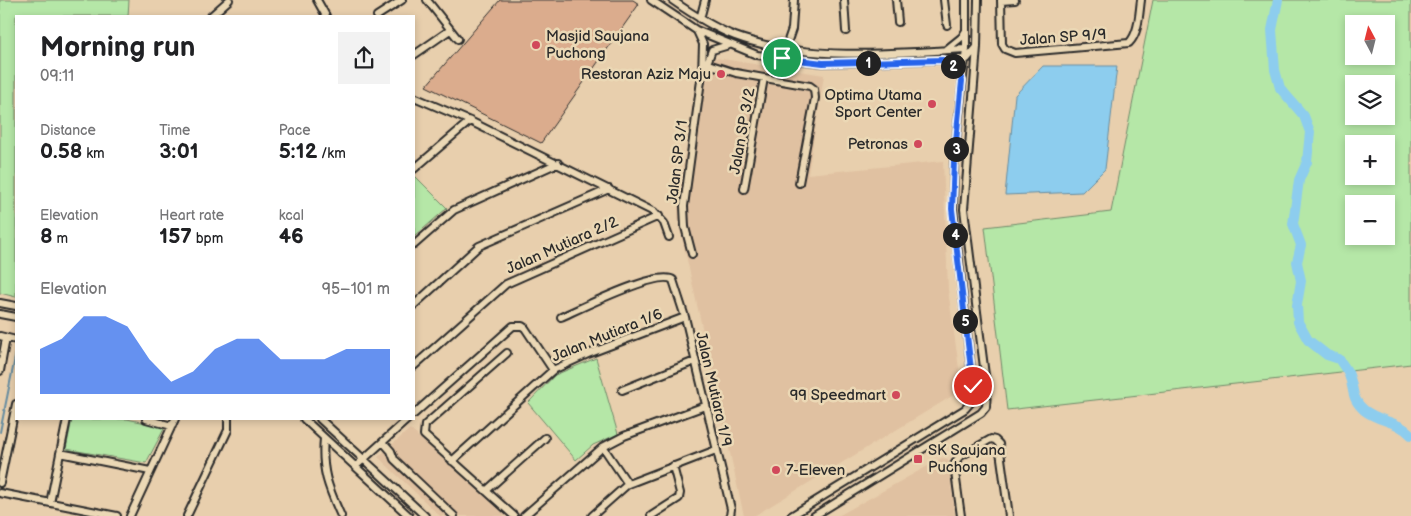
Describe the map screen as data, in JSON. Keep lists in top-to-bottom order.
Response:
{
  "streets": {
    "street": [
      "Jalan SP 9/9",
      "Jalan SP 3/2",
      "Jalan SP 3/1",
      "Jalan Mutiara 2/2",
      "Jalan Mutiara 1/6",
      "Jalan Mutiara 1/9"
    ]
  },
  "crossings": [
    ["Jalan Mutiara 1/6", "Jalan Mutiara 1/9"]
  ],
  "places": {
    "other": [
      "Masjid Saujana Puchong",
      "Restoran Aziz Maju",
      "Optima Utama Sport Center",
      "Petronas",
      "99 Speedmart",
      "7-Eleven"
    ],
    "transit": ["SK Saujana Puchong"]
  },
  "north": "top",
  "page": {
    "map_buttons": ["+", "−"],
    "heading": ["Morning run", "09:11"],
    "pins": [
      "1",
      "2",
      "3",
      "4",
      "5"
    ],
    "stats": [
      ["Distance", "0.58 km"],
      ["Time", "3:01"],
      ["Pace", "5:12 /km"],
      ["Elevation", "8 m"],
      ["Heart rate", "157 bpm"],
      ["kcal", "46"]
    ],
    "chart": ["Elevation", "95–101 m"]
  }
}
